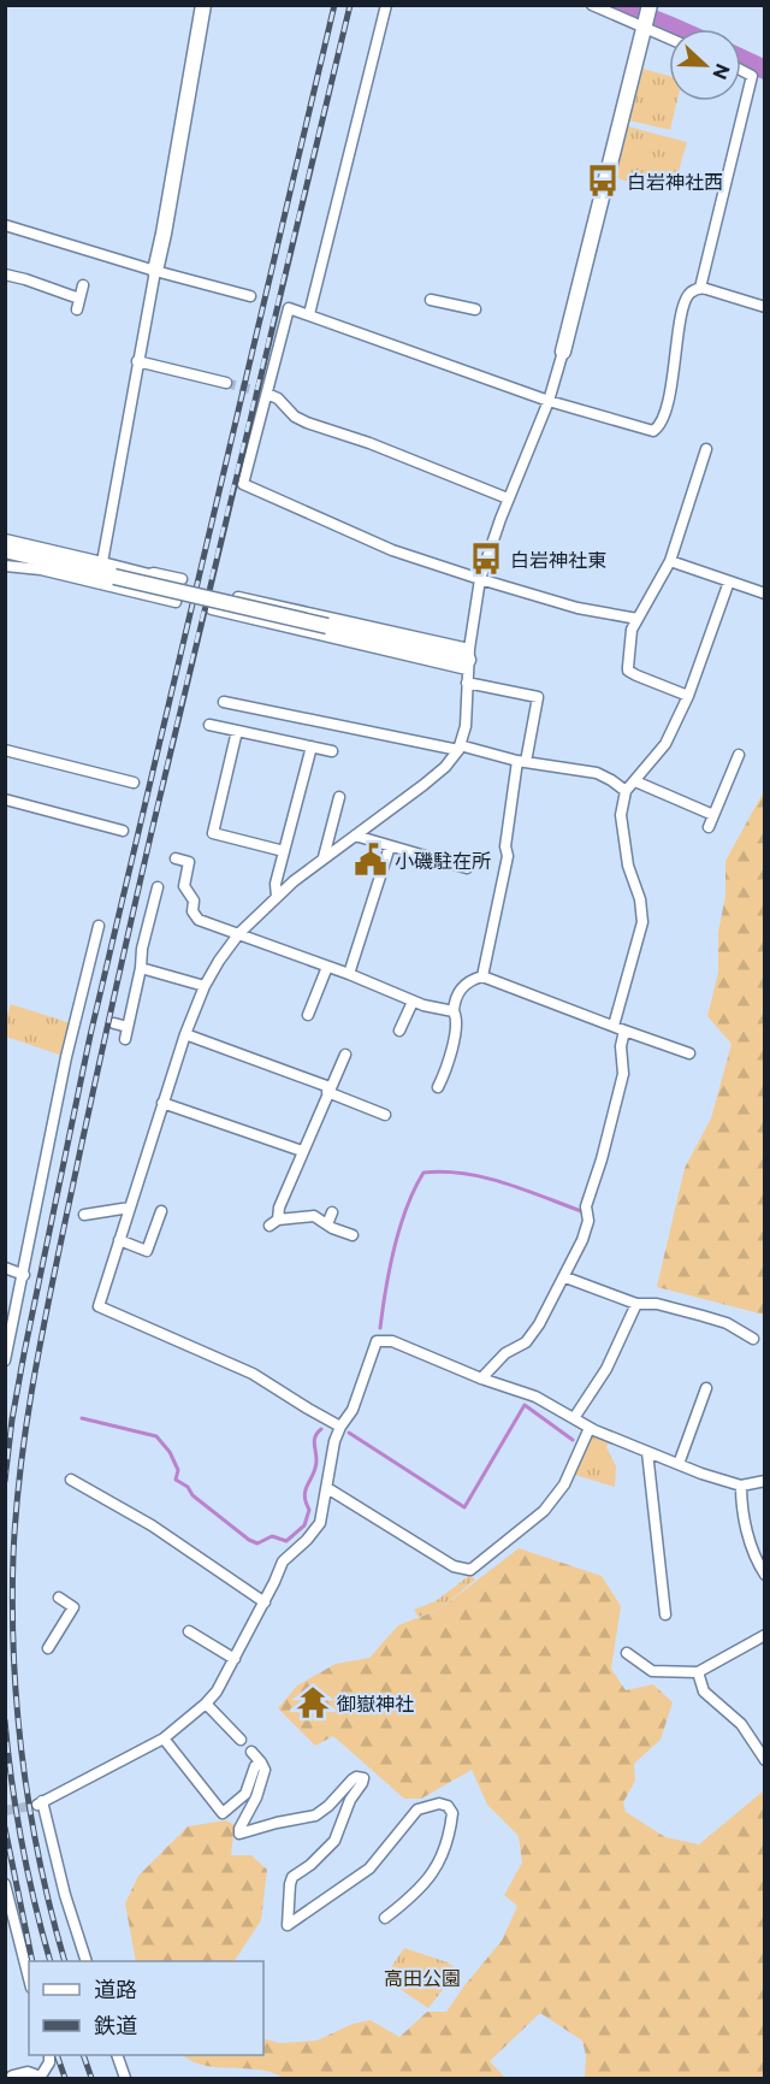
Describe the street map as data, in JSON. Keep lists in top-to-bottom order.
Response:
{
  "parks": ["高田公園"],
  "places": {
    "bus stop": ["白岩神社西", "白岩神社東"],
    "public building": ["小磯駐在所"],
    "temple": ["御嶽神社"]
  },
  "legend": ["道路", "鉄道"],
  "north": "right"
}
